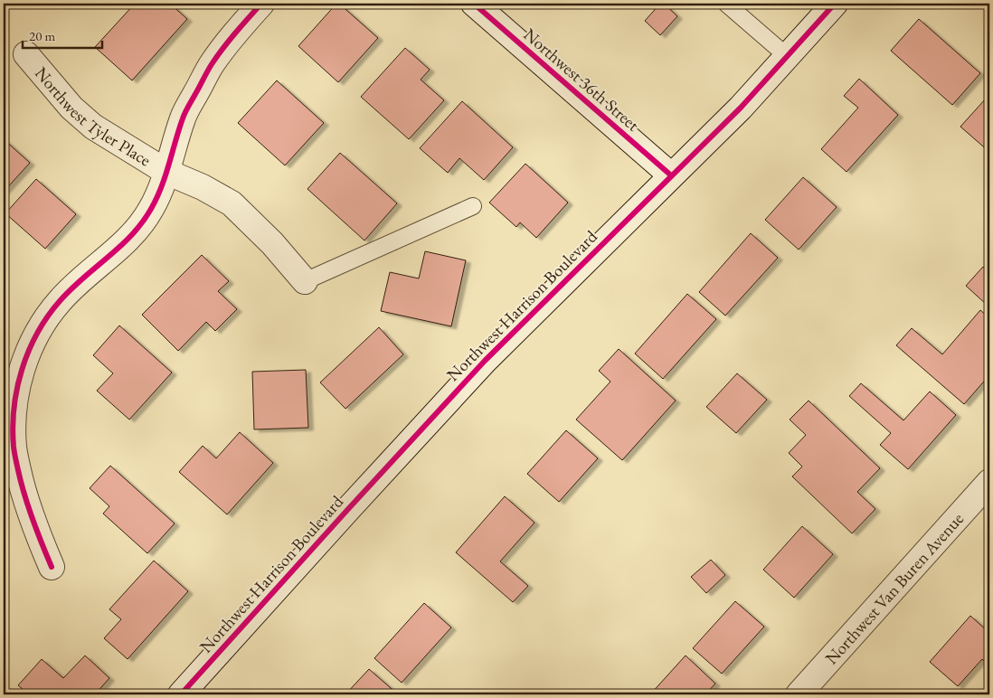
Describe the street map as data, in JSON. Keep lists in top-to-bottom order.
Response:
{
  "streets": {
    "street": [
      "Northwest 36th Street",
      "Northwest Tyler Place",
      "Northwest Harrison Boulevard",
      "Northwest Van Buren Avenue"
    ]
  },
  "crossings": [
    ["Northwest 36th Street", "Northwest Harrison Boulevard"]
  ],
  "scale_bar": "20 m"
}
